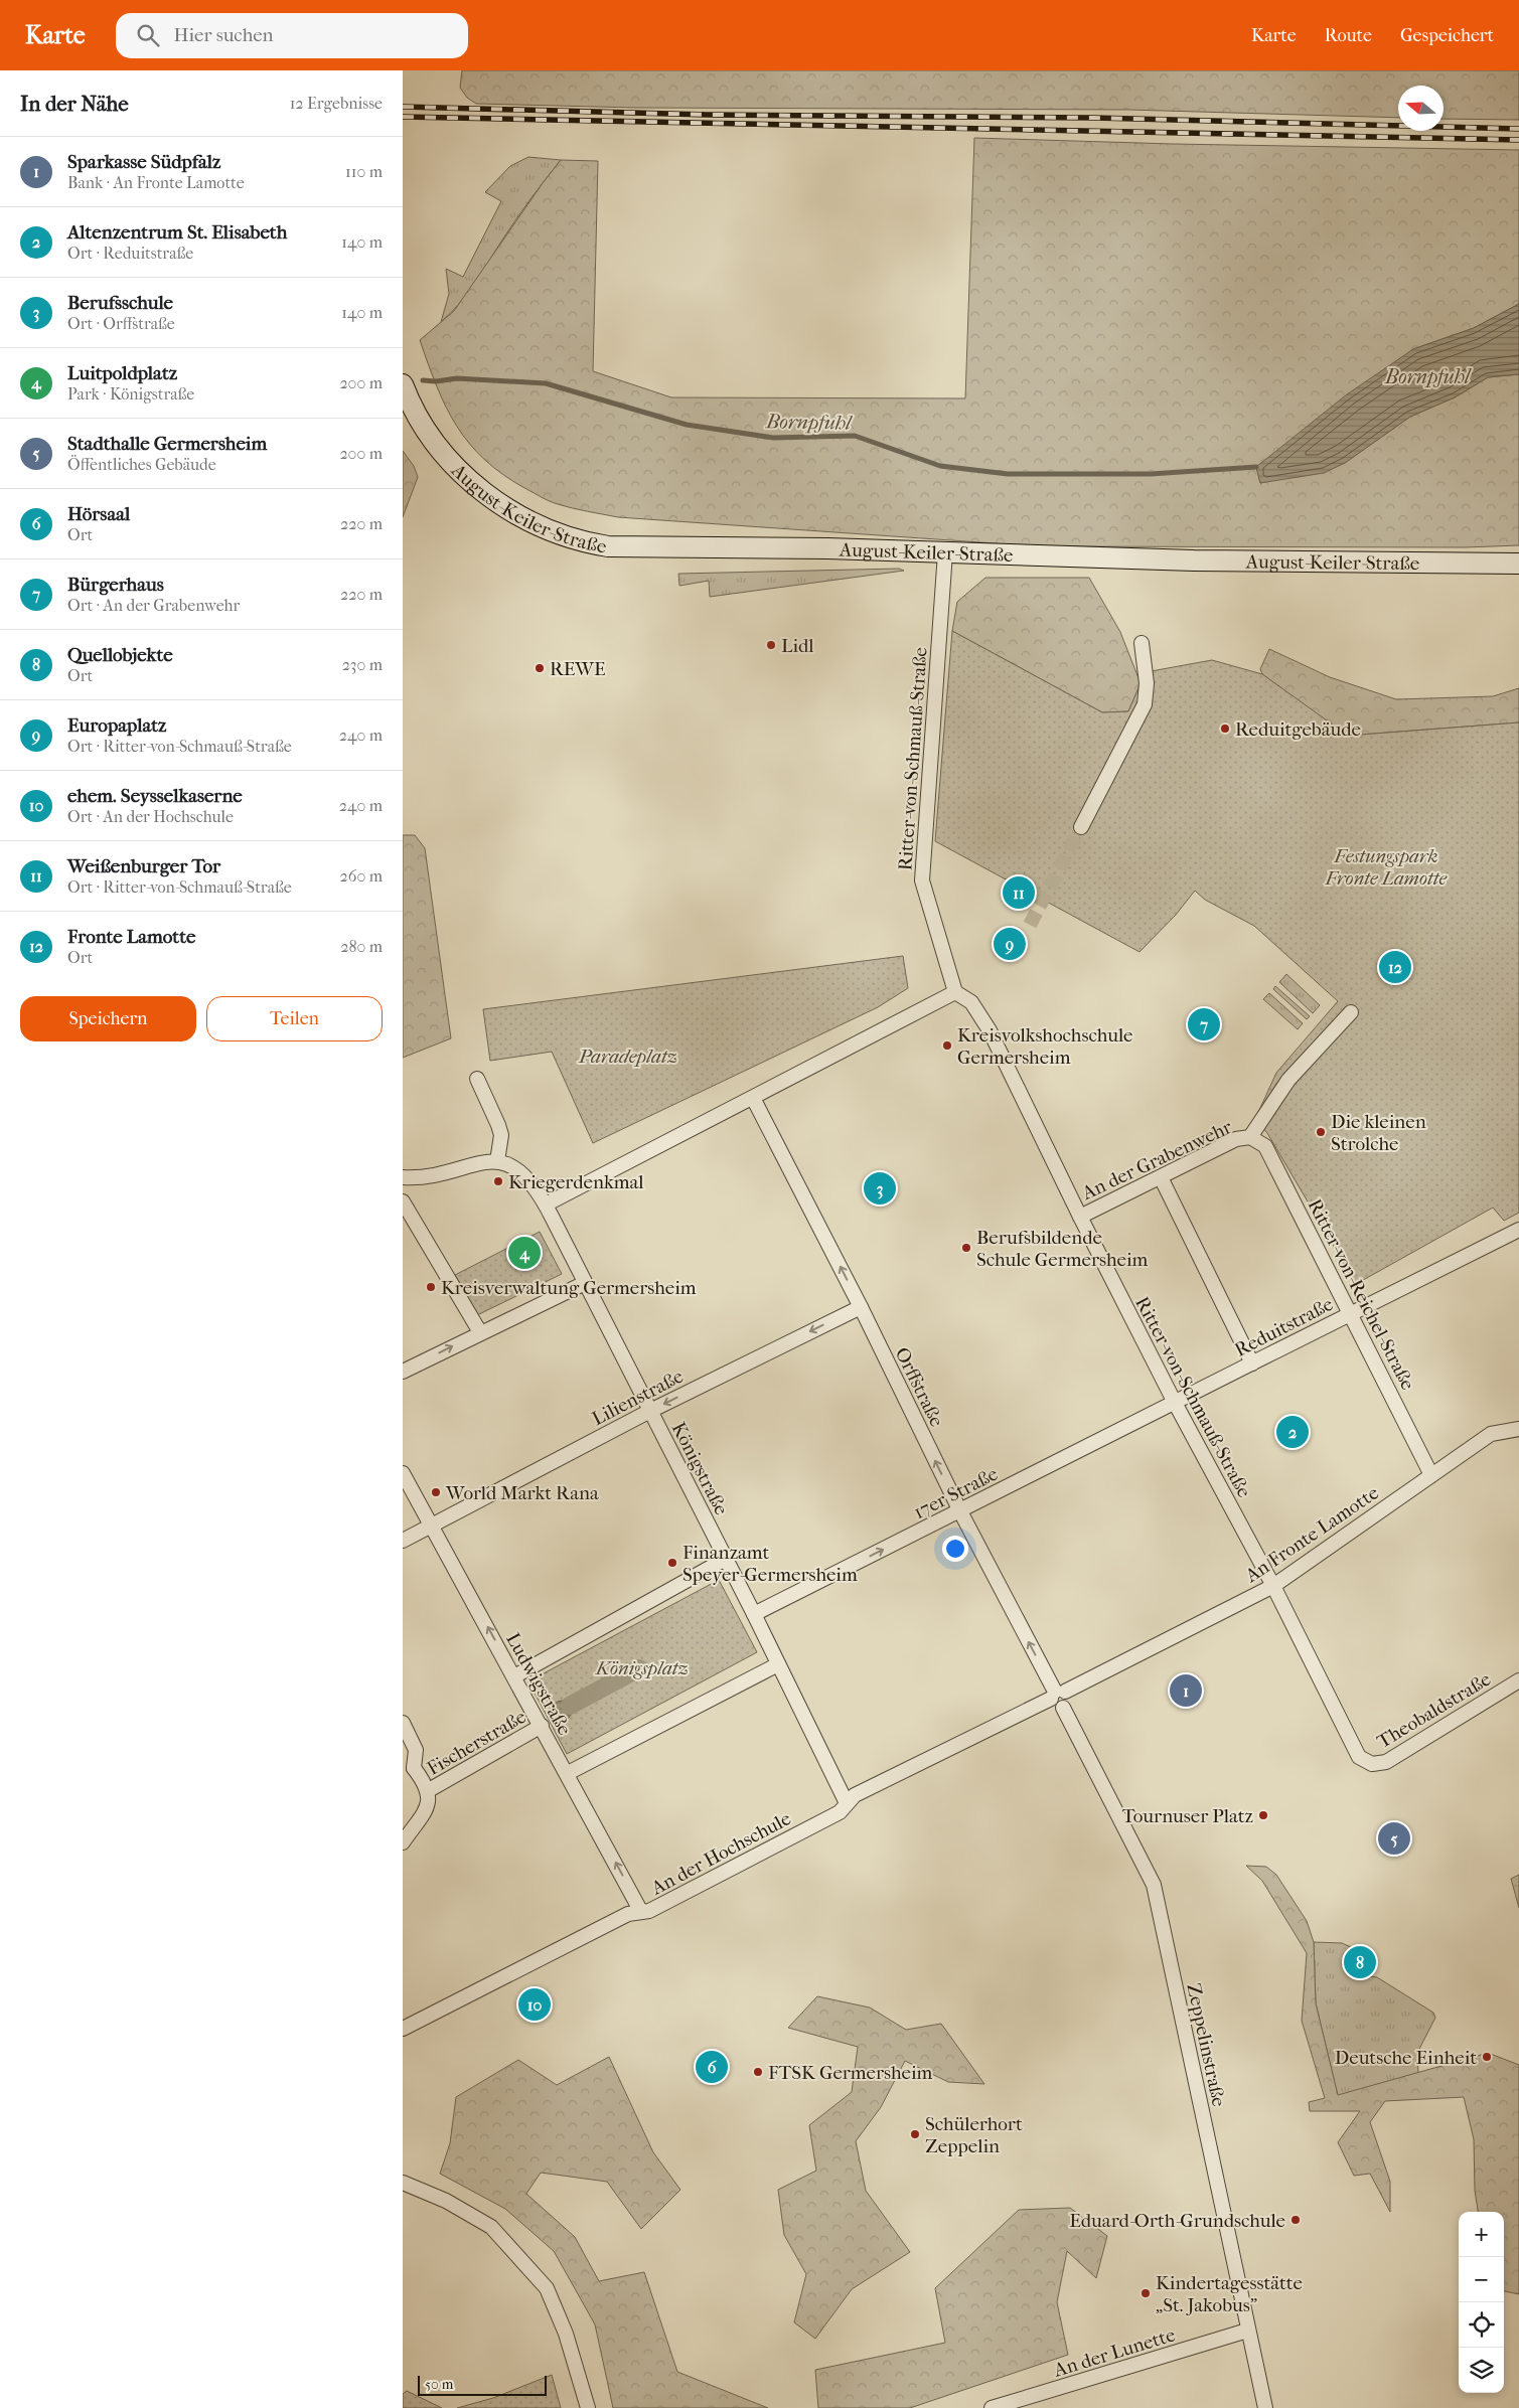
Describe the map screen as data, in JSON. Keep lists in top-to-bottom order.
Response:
{
  "streets": {
    "street": [
      "August-Keiler-Straße",
      "Ritter-von-Schmauß-Straße",
      "An der Grabenwehr",
      "Ritter-von-Reichel-Straße",
      "Reduitstraße",
      "Orffstraße",
      "Lilienstraße",
      "Königstraße",
      "17er Straße",
      "An Fronte Lamotte",
      "Ludwigstraße",
      "Theobaldstraße",
      "Fischerstraße",
      "An der Hochschule",
      "Zeppelinstraße",
      "An der Lunette"
    ]
  },
  "crossings": [
    ["August-Keiler-Straße", "Ritter-von-Schmauß-Straße"],
    ["Ritter-von-Schmauß-Straße", "An der Grabenwehr"],
    ["Ritter-von-Schmauß-Straße", "Reduitstraße"],
    ["Ritter-von-Schmauß-Straße", "17er Straße"],
    ["Ritter-von-Schmauß-Straße", "An Fronte Lamotte"],
    ["Ritter-von-Schmauß-Straße", "Theobaldstraße"],
    ["An der Grabenwehr", "Ritter-von-Reichel-Straße"],
    ["Ritter-von-Reichel-Straße", "Reduitstraße"],
    ["Ritter-von-Reichel-Straße", "An Fronte Lamotte"],
    ["Reduitstraße", "17er Straße"],
    ["Orffstraße", "Lilienstraße"],
    ["Orffstraße", "17er Straße"],
    ["Orffstraße", "An Fronte Lamotte"],
    ["Orffstraße", "An der Hochschule"],
    ["Orffstraße", "Zeppelinstraße"],
    ["Lilienstraße", "Königstraße"],
    ["Lilienstraße", "Ludwigstraße"],
    ["Königstraße", "17er Straße"],
    ["Königstraße", "An der Hochschule"],
    ["An Fronte Lamotte", "An der Hochschule"],
    ["An Fronte Lamotte", "Zeppelinstraße"],
    ["Ludwigstraße", "Fischerstraße"],
    ["Ludwigstraße", "An der Hochschule"],
    ["An der Hochschule", "Zeppelinstraße"],
    ["Zeppelinstraße", "An der Lunette"]
  ],
  "one_way": [
    "Orffstraße",
    "Lilienstraße",
    "17er Straße",
    "Ludwigstraße"
  ],
  "water": ["Bornpfuhl"],
  "parks": ["Festungspark Fronte Lamotte", "Paradeplatz", "Königsplatz"],
  "places": [
    "Lidl",
    "REWE",
    "Reduitgebäude",
    "Kreisvolkshochschule Germersheim",
    "Die kleinen Strolche",
    "Kriegerdenkmal",
    "Berufsbildende Schule Germersheim",
    "Kreisverwaltung Germersheim",
    "World Markt Rana",
    "Finanzamt Speyer-Germersheim",
    "Tournuser Platz",
    "Deutsche Einheit",
    "FTSK Germersheim",
    "Schülerhort Zeppelin",
    "Eduard-Orth-Grundschule",
    "Kindertagesstätte „St. Jakobus”"
  ],
  "scale_bar": "50 m",
  "north": "left",
  "page": {
    "header": "Karte",
    "search": "Hier suchen",
    "nav": ["Karte", "Route", "Gespeichert"],
    "heading": ["In der Nähe", "12 Ergebnisse"],
    "list": [
      {
        "mark": "1",
        "name": "Sparkasse Südpfalz",
        "note": "Bank · An Fronte Lamotte",
        "value": "110 m"
      },
      {
        "mark": "2",
        "name": "Altenzentrum St. Elisabeth",
        "note": "Ort · Reduitstraße",
        "value": "140 m"
      },
      {
        "mark": "3",
        "name": "Berufsschule",
        "note": "Ort · Orffstraße",
        "value": "140 m"
      },
      {
        "mark": "4",
        "name": "Luitpoldplatz",
        "note": "Park · Königstraße",
        "value": "200 m"
      },
      {
        "mark": "5",
        "name": "Stadthalle Germersheim",
        "note": "Öffentliches Gebäude",
        "value": "200 m"
      },
      {
        "mark": "6",
        "name": "Hörsaal",
        "note": "Ort",
        "value": "220 m"
      },
      {
        "mark": "7",
        "name": "Bürgerhaus",
        "note": "Ort · An der Grabenwehr",
        "value": "220 m"
      },
      {
        "mark": "8",
        "name": "Quellobjekte",
        "note": "Ort",
        "value": "230 m"
      },
      {
        "mark": "9",
        "name": "Europaplatz",
        "note": "Ort · Ritter-von-Schmauß-Straße",
        "value": "240 m"
      },
      {
        "mark": "10",
        "name": "ehem. Seysselkaserne",
        "note": "Ort · An der Hochschule",
        "value": "240 m"
      },
      {
        "mark": "11",
        "name": "Weißenburger Tor",
        "note": "Ort · Ritter-von-Schmauß-Straße",
        "value": "260 m"
      },
      {
        "mark": "12",
        "name": "Fronte Lamotte",
        "note": "Ort",
        "value": "280 m"
      }
    ],
    "pins": [
      "11",
      "9",
      "12",
      "7",
      "3",
      "4",
      "2",
      "1",
      "5",
      "8",
      "10",
      "6"
    ],
    "buttons": ["Speichern", "Teilen"],
    "map_buttons": ["+", "−"],
    "scale": "50 m"
  }
}
